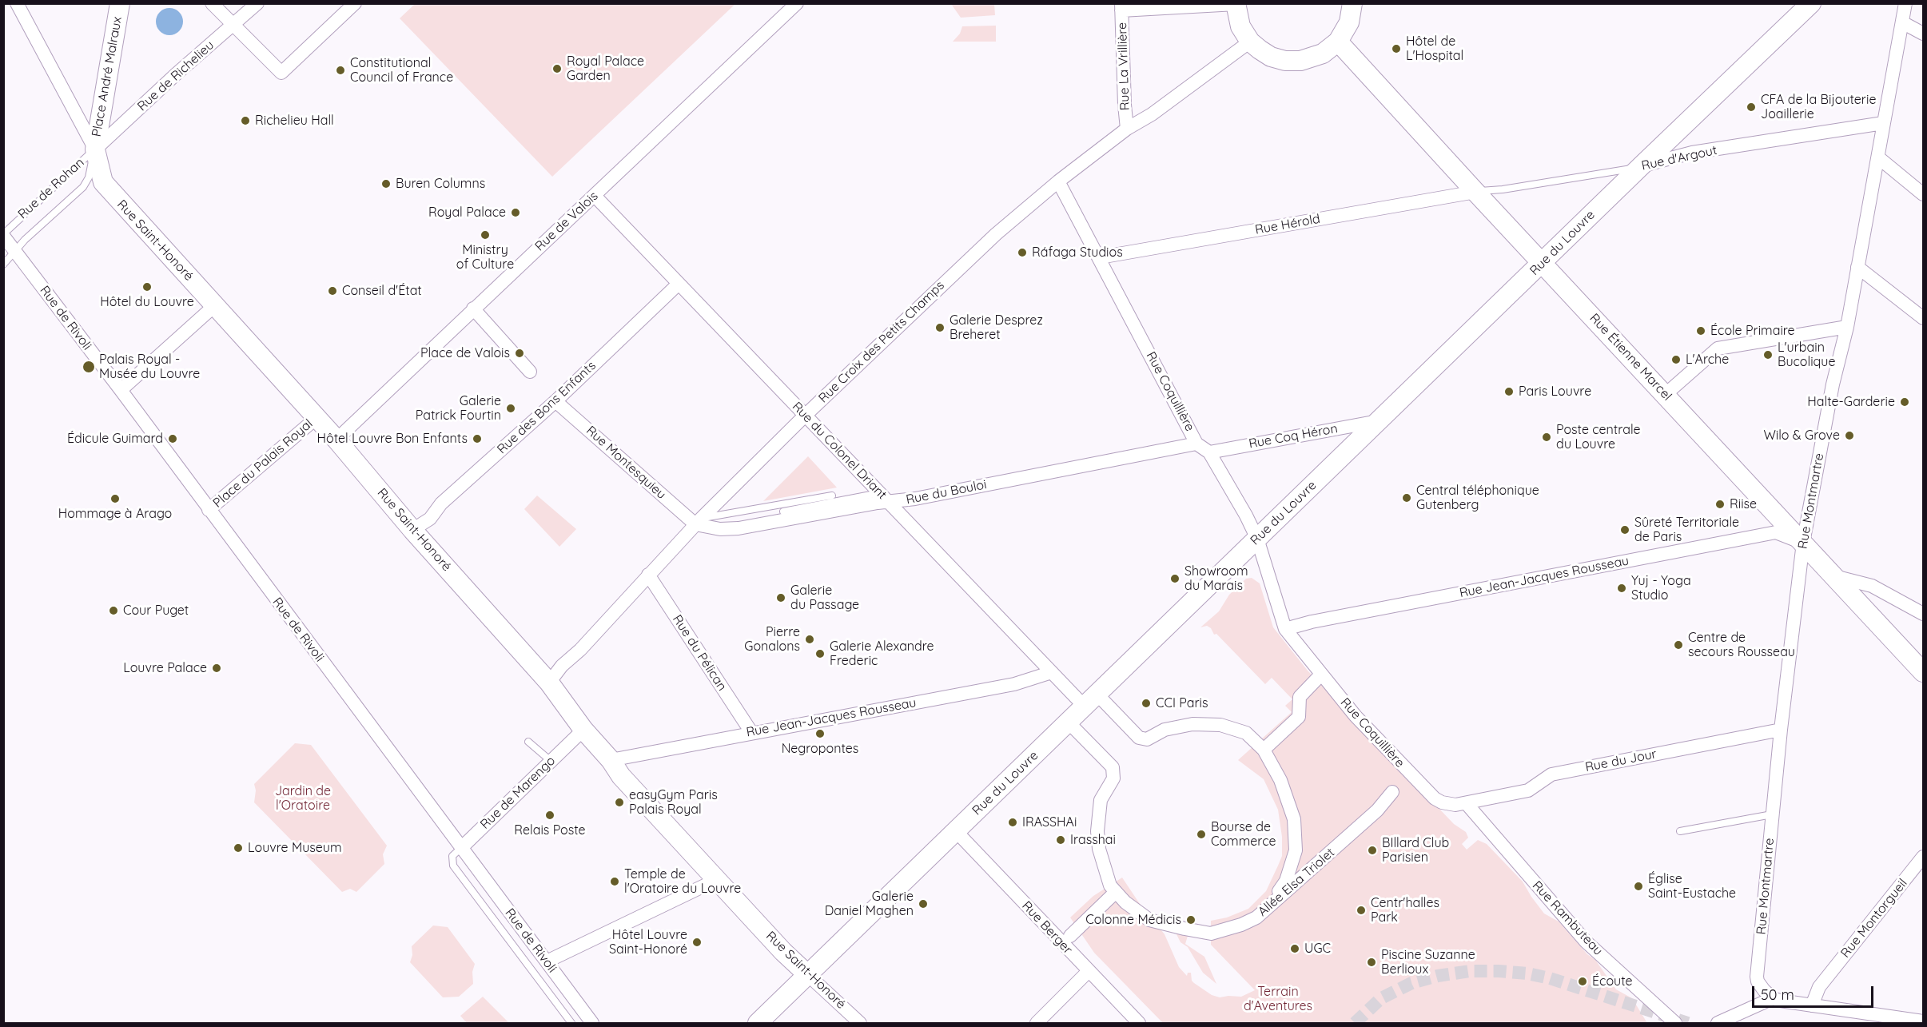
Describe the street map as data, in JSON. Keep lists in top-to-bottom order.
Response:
{
  "streets": {
    "street": [
      "Rue La Vrillière",
      "Rue de Richelieu",
      "Place André Malraux",
      "Rue d'Argout",
      "Rue de Valois",
      "Rue Hérold",
      "Rue Saint-Honoré",
      "Rue du Louvre",
      "Rue de Rivoli",
      "Rue Croix des Petits Champs",
      "Rue Étienne Marcel",
      "Rue Coquillière",
      "Rue des Bons Enfants",
      "Rue Coq Héron",
      "Rue du Colonel Driant",
      "Rue Montesquieu",
      "Place du Palais Royal",
      "Rue du Bouloi",
      "Rue Montmartre",
      "Rue Jean-Jacques Rousseau",
      "Rue du Pélican",
      "Rue du Jour",
      "Rue de Marengo",
      "Allée Elsa Triolet",
      "Rue Rambuteau",
      "Rue Montorgueil",
      "Rue Berger"
    ],
    "lane": ["Rue de Rohan"]
  },
  "crossings": [
    ["Rue La Vrillière", "Rue Croix des Petits Champs"],
    ["Rue de Richelieu", "Place André Malraux"],
    ["Rue de Richelieu", "Rue de Rohan"],
    ["Rue de Richelieu", "Rue Saint-Honoré"],
    ["Place André Malraux", "Rue de Rohan"],
    ["Place André Malraux", "Rue Saint-Honoré"],
    ["Rue d'Argout", "Rue Hérold"],
    ["Rue d'Argout", "Rue du Louvre"],
    ["Rue d'Argout", "Rue Étienne Marcel"],
    ["Rue d'Argout", "Rue Montmartre"],
    ["Rue de Rohan", "Rue Saint-Honoré"],
    ["Rue de Rohan", "Rue de Rivoli"],
    ["Rue de Valois", "Rue Saint-Honoré"],
    ["Rue de Valois", "Rue du Colonel Driant"],
    ["Rue Hérold", "Rue Étienne Marcel"],
    ["Rue Hérold", "Rue Coquillière"],
    ["Rue Saint-Honoré", "Rue du Louvre"],
    ["Rue Saint-Honoré", "Rue Croix des Petits Champs"],
    ["Rue Saint-Honoré", "Rue des Bons Enfants"],
    ["Rue Saint-Honoré", "Place du Palais Royal"],
    ["Rue Saint-Honoré", "Rue Jean-Jacques Rousseau"],
    ["Rue Saint-Honoré", "Rue de Marengo"],
    ["Rue du Louvre", "Rue Étienne Marcel"],
    ["Rue du Louvre", "Rue Coquillière"],
    ["Rue du Louvre", "Rue Coq Héron"],
    ["Rue du Louvre", "Rue du Colonel Driant"],
    ["Rue du Louvre", "Rue Berger"],
    ["Rue de Rivoli", "Place du Palais Royal"],
    ["Rue de Rivoli", "Rue de Marengo"],
    ["Rue Croix des Petits Champs", "Rue Coquillière"],
    ["Rue Croix des Petits Champs", "Rue du Colonel Driant"],
    ["Rue Croix des Petits Champs", "Rue Montesquieu"],
    ["Rue Croix des Petits Champs", "Rue du Bouloi"],
    ["Rue Croix des Petits Champs", "Rue du Pélican"],
    ["Rue Étienne Marcel", "Rue Montmartre"],
    ["Rue Étienne Marcel", "Rue Jean-Jacques Rousseau"],
    ["Rue Coquillière", "Rue Coq Héron"],
    ["Rue Coquillière", "Rue du Bouloi"],
    ["Rue Coquillière", "Rue Jean-Jacques Rousseau"],
    ["Rue Coquillière", "Rue du Jour"],
    ["Rue Coquillière", "Rue Rambuteau"],
    ["Rue des Bons Enfants", "Rue du Colonel Driant"],
    ["Rue des Bons Enfants", "Rue Montesquieu"],
    ["Rue du Colonel Driant", "Rue du Bouloi"],
    ["Rue du Colonel Driant", "Rue Jean-Jacques Rousseau"],
    ["Rue Montesquieu", "Rue du Bouloi"],
    ["Rue Montmartre", "Rue Jean-Jacques Rousseau"],
    ["Rue Montmartre", "Rue du Jour"],
    ["Rue Jean-Jacques Rousseau", "Rue du Pélican"],
    ["Rue du Jour", "Rue Rambuteau"]
  ],
  "parks": ["Jardin de l'Oratoire", "Terrain d'Aventures"],
  "places": [
    "Hôtel de L'Hospital",
    "Royal Palace Garden",
    "Constitutional Council of France",
    "CFA de la Bijouterie Joaillerie",
    "Richelieu Hall",
    "Buren Columns",
    "Royal Palace",
    "Ministry of Culture",
    "Ráfaga Studios",
    "Hôtel du Louvre",
    "Conseil d'État",
    "Galerie Desprez Breheret",
    "École Primaire",
    "Place de Valois",
    "L'urbain Bucolique",
    "L'Arche",
    "Palais Royal - Musée du Louvre",
    "Paris Louvre",
    "Halte-Garderie",
    "Galerie Patrick Fourtin",
    "Wilo & Grove",
    "Poste centrale du Louvre",
    "Édicule Guimard",
    "Hôtel Louvre Bon Enfants",
    "Central téléphonique Gutenberg",
    "Hommage à Arago",
    "Riise",
    "Sûreté Territoriale de Paris",
    "Showroom du Marais",
    "Yuj - Yoga Studio",
    "Galerie du Passage",
    "Cour Puget",
    "Pierre Gonalons",
    "Centre de secours Rousseau",
    "Galerie Alexandre Frederic",
    "Louvre Palace",
    "CCI Paris",
    "Negropontes",
    "easyGym Paris Palais Royal",
    "Relais Poste",
    "IRASSHAi",
    "Bourse de Commerce",
    "Irasshai",
    "Louvre Museum",
    "BIllard Club Parisien",
    "Temple de l'Oratoire du Louvre",
    "Église Saint-Eustache",
    "Galerie Daniel Maghen",
    "Centr'halles Park",
    "Colonne Médicis",
    "Hôtel Louvre Saint-Honoré",
    "UGC",
    "Piscine Suzanne Berlioux",
    "Écoute"
  ],
  "scale_bar": "50 m"
}
